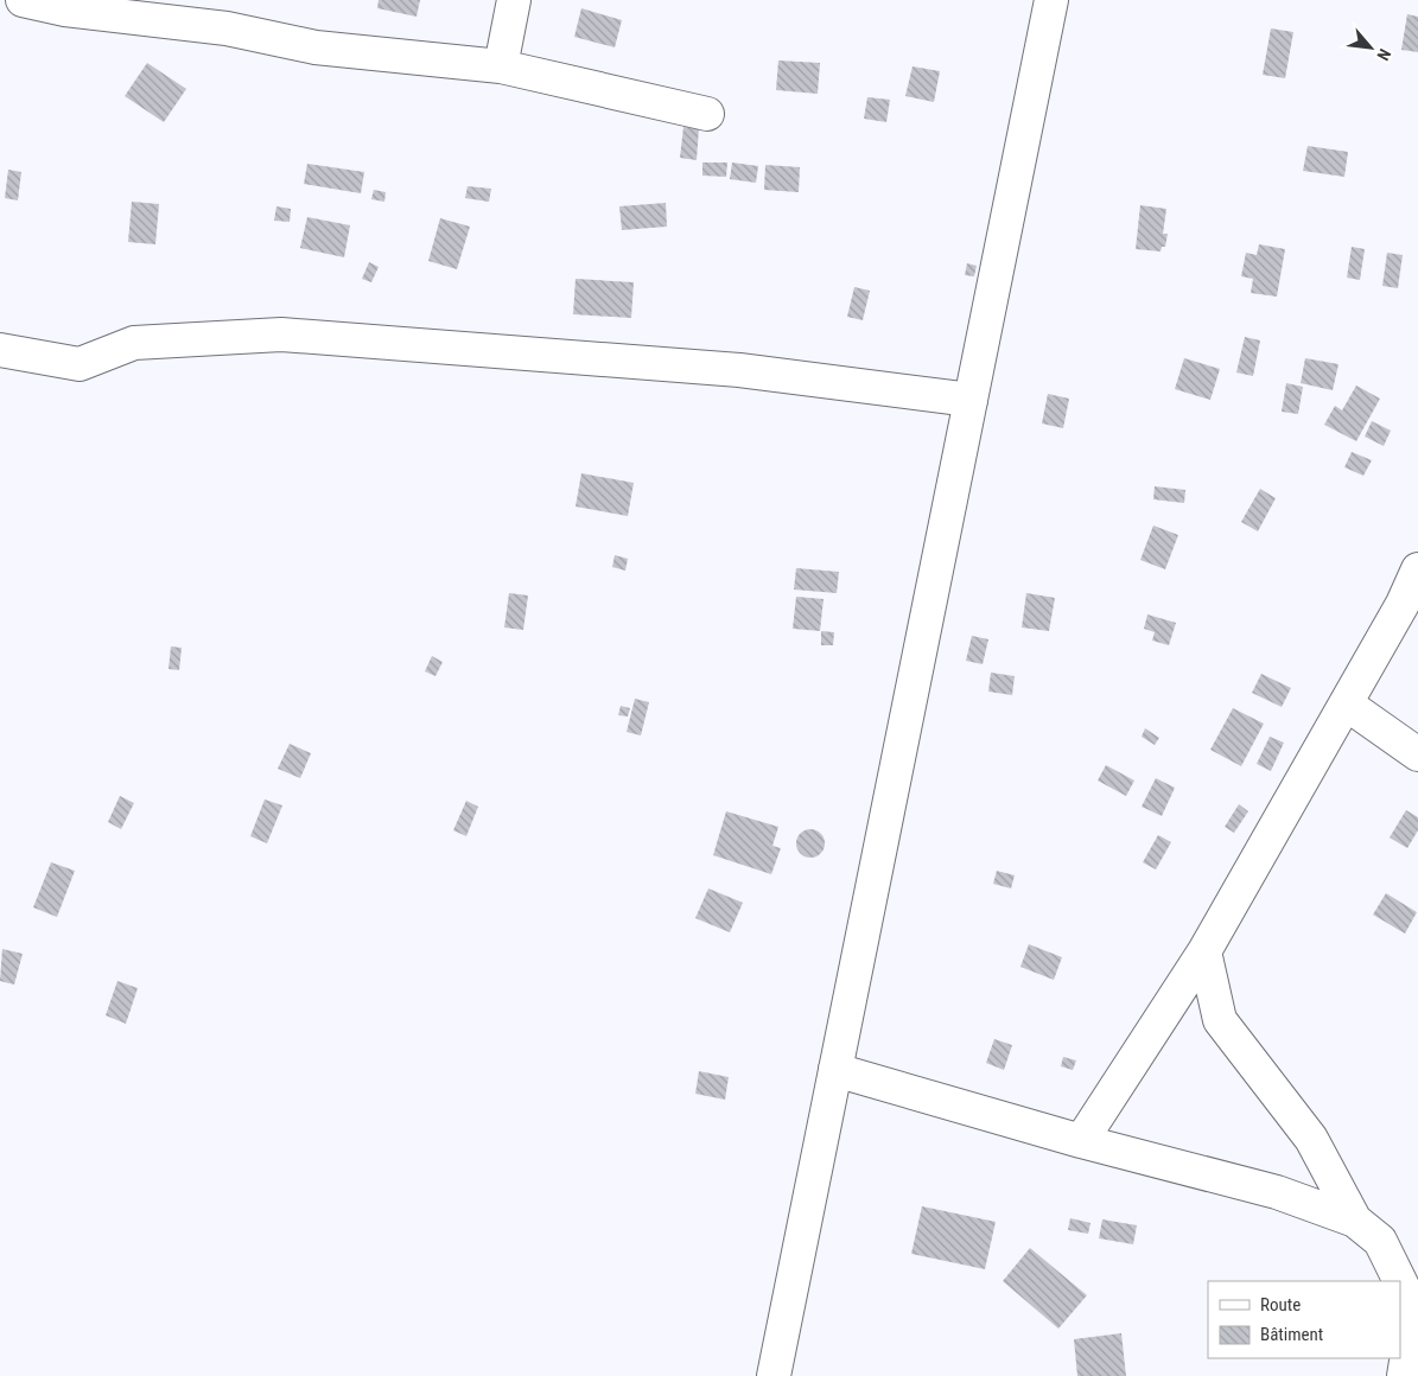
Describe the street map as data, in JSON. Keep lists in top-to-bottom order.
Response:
{
  "legend": ["Route", "Bâtiment"],
  "north": "bottom right"
}
